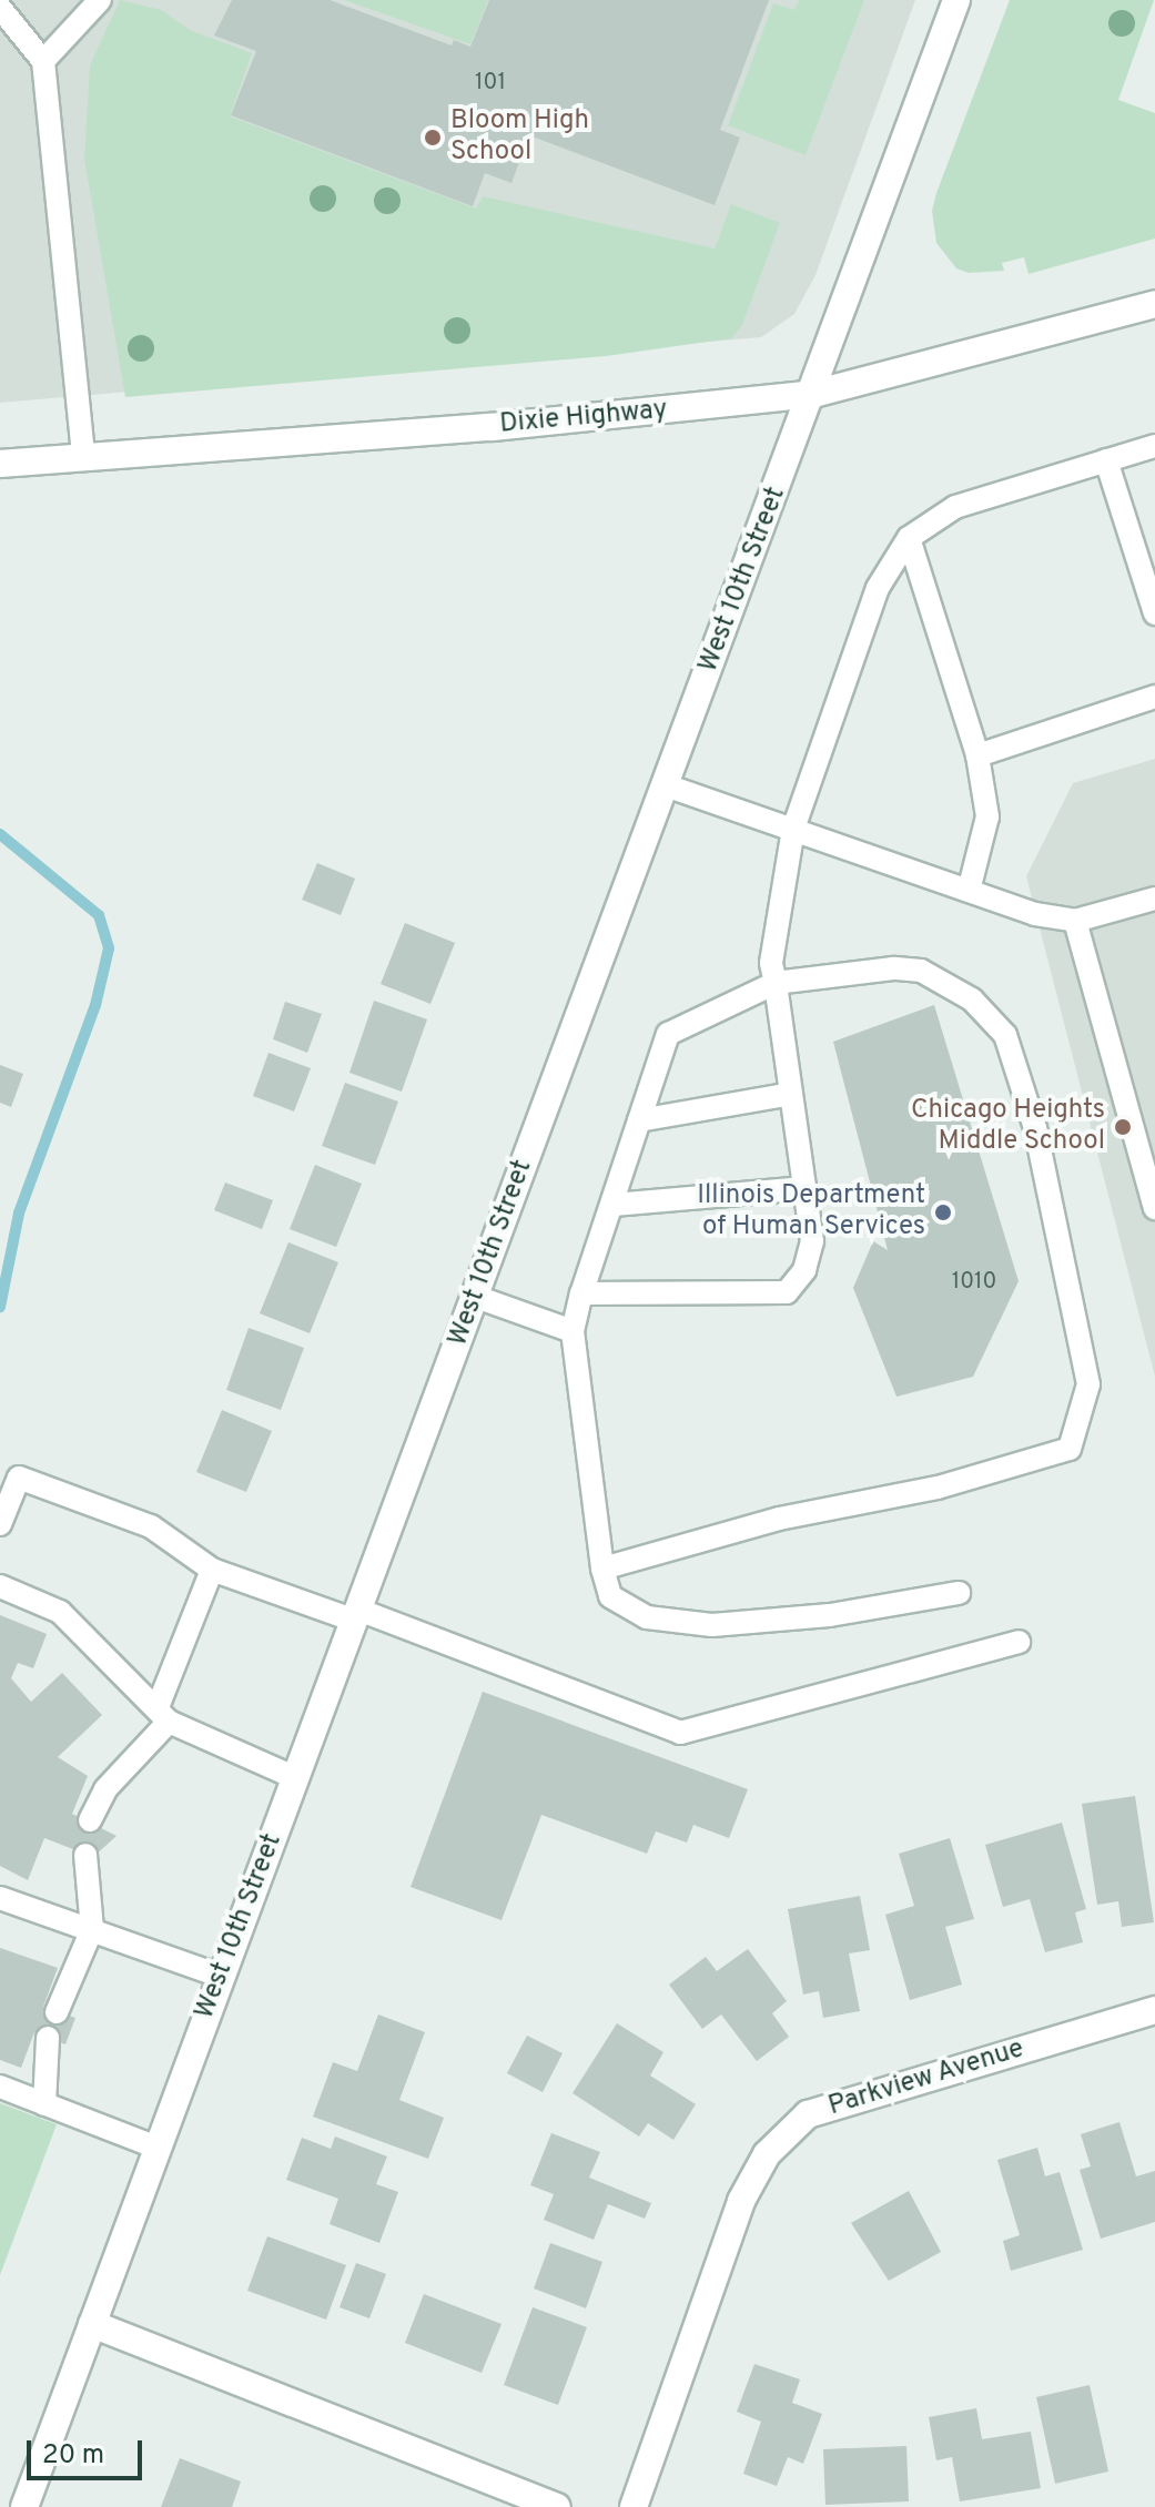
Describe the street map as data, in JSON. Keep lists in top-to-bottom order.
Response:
{
  "streets": {
    "street": ["Dixie Highway", "West 10th Street", "Parkview Avenue"]
  },
  "crossings": [
    ["Dixie Highway", "West 10th Street"]
  ],
  "places": ["Bloom High School", "Chicago Heights Middle School", "Illinois Department of Human Services"],
  "house_numbers": ["101", "1010"],
  "scale_bar": "20 m"
}
